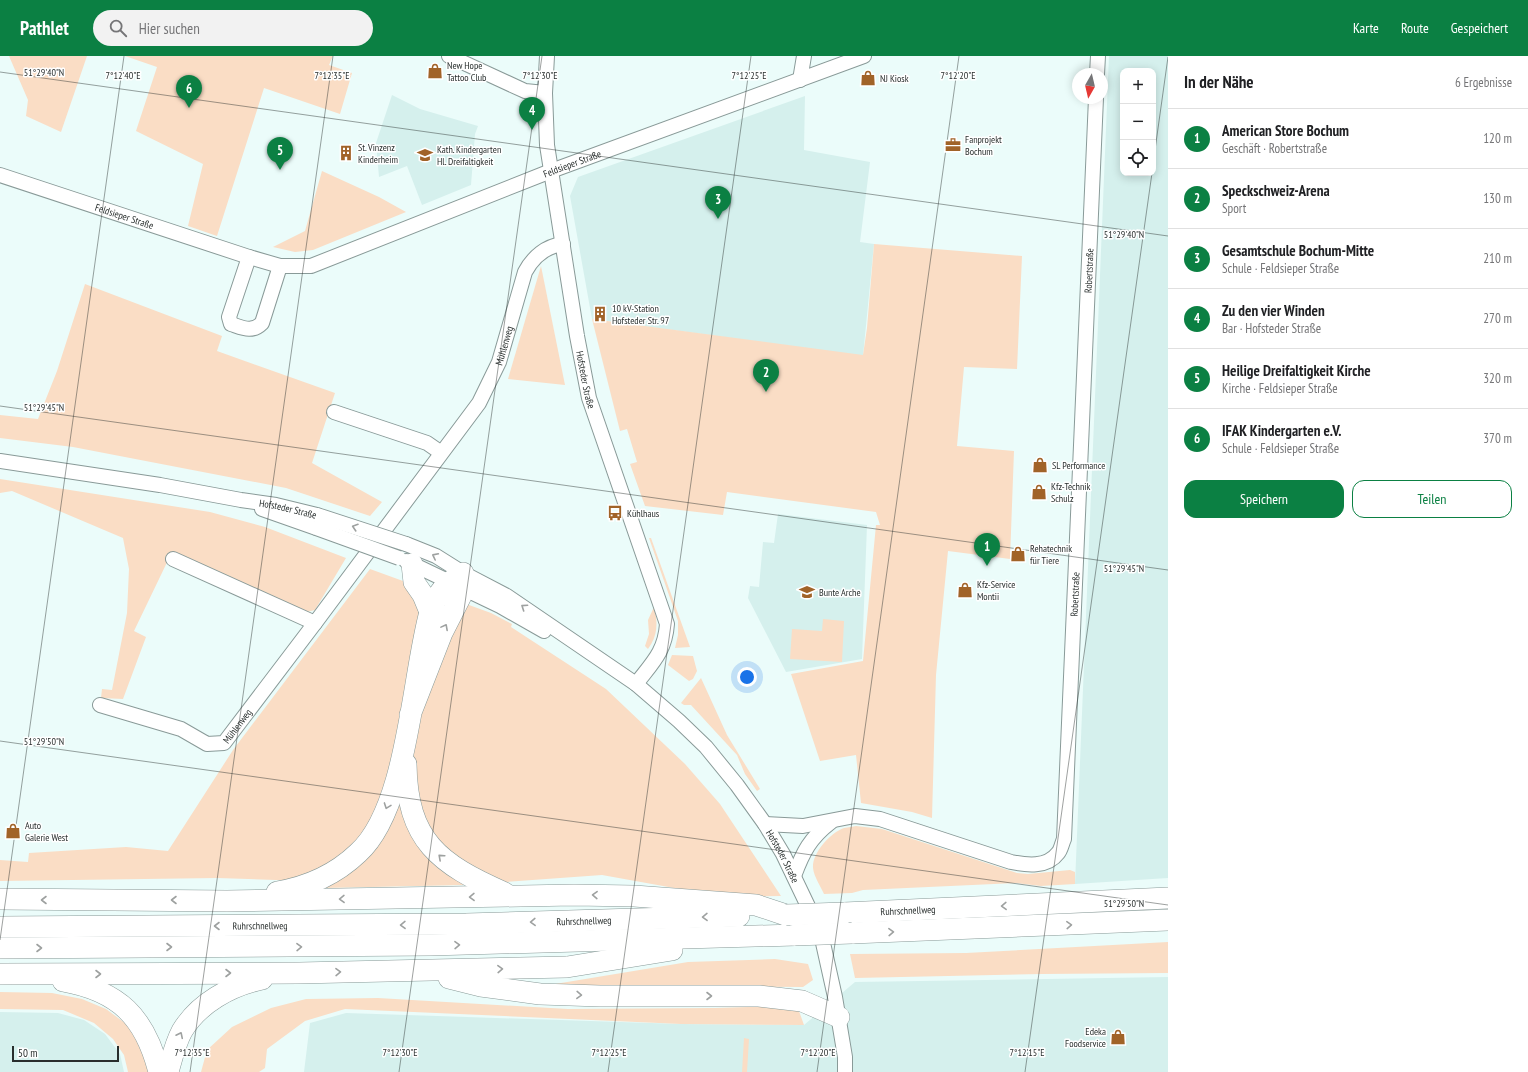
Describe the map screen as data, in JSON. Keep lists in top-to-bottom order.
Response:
{
  "streets": {
    "highway": ["Ruhrschnellweg"],
    "street": [
      "Feldsieper Straße",
      "Robertstraße",
      "Mühlenweg",
      "Hofsteder Straße"
    ]
  },
  "crossings": [
    ["Feldsieper Straße", "Hofsteder Straße"],
    ["Robertstraße", "Hofsteder Straße"],
    ["Mühlenweg", "Hofsteder Straße"]
  ],
  "places": {
    "shop": [
      "New Hope Tattoo Club",
      "NJ Kiosk",
      "SL Performance",
      "Kfz-Technik Schulz",
      "Rehatechnik für Tiere",
      "Kfz-Service Montii",
      "Auto Galerie West",
      "Edeka Foodservice"
    ],
    "office": ["Fanprojekt Bochum"],
    "building": ["St. Vinzenz Kinderheim", "10 kV-Station Hofsteder Str. 97"],
    "school or university": ["Kath. Kindergarten Hl. Dreifaltigkeit", "Bunte Arche"],
    "bus stop": ["Kühlhaus"]
  },
  "scale_bar": "50 m",
  "north": "bottom",
  "page": {
    "header": "Pathlet",
    "search": "Hier suchen",
    "nav": ["Karte", "Route", "Gespeichert"],
    "heading": ["In der Nähe", "6 Ergebnisse"],
    "map_buttons": ["+", "−"],
    "pins": [
      "6",
      "4",
      "5",
      "3",
      "2",
      "1"
    ],
    "list": [
      {
        "mark": "1",
        "name": "American Store Bochum",
        "note": "Geschäft · Robertstraße",
        "value": "120 m"
      },
      {
        "mark": "2",
        "name": "Speckschweiz-Arena",
        "note": "Sport",
        "value": "130 m"
      },
      {
        "mark": "3",
        "name": "Gesamtschule Bochum-Mitte",
        "note": "Schule · Feldsieper Straße",
        "value": "210 m"
      },
      {
        "mark": "4",
        "name": "Zu den vier Winden",
        "note": "Bar · Hofsteder Straße",
        "value": "270 m"
      },
      {
        "mark": "5",
        "name": "Heilige Dreifaltigkeit Kirche",
        "note": "Kirche · Feldsieper Straße",
        "value": "320 m"
      },
      {
        "mark": "6",
        "name": "IFAK Kindergarten e.V.",
        "note": "Schule · Feldsieper Straße",
        "value": "370 m"
      }
    ],
    "buttons": ["Speichern", "Teilen"],
    "scale": "50 m"
  },
  "coordinates": [
    "51°29'40\"N",
    "7°12'40\"E",
    "7°12'35\"E",
    "7°12'30\"E",
    "7°12'25\"E",
    "7°12'20\"E",
    "51°29'45\"N",
    "51°29'50\"N",
    "7°12'15\"E"
  ]
}
